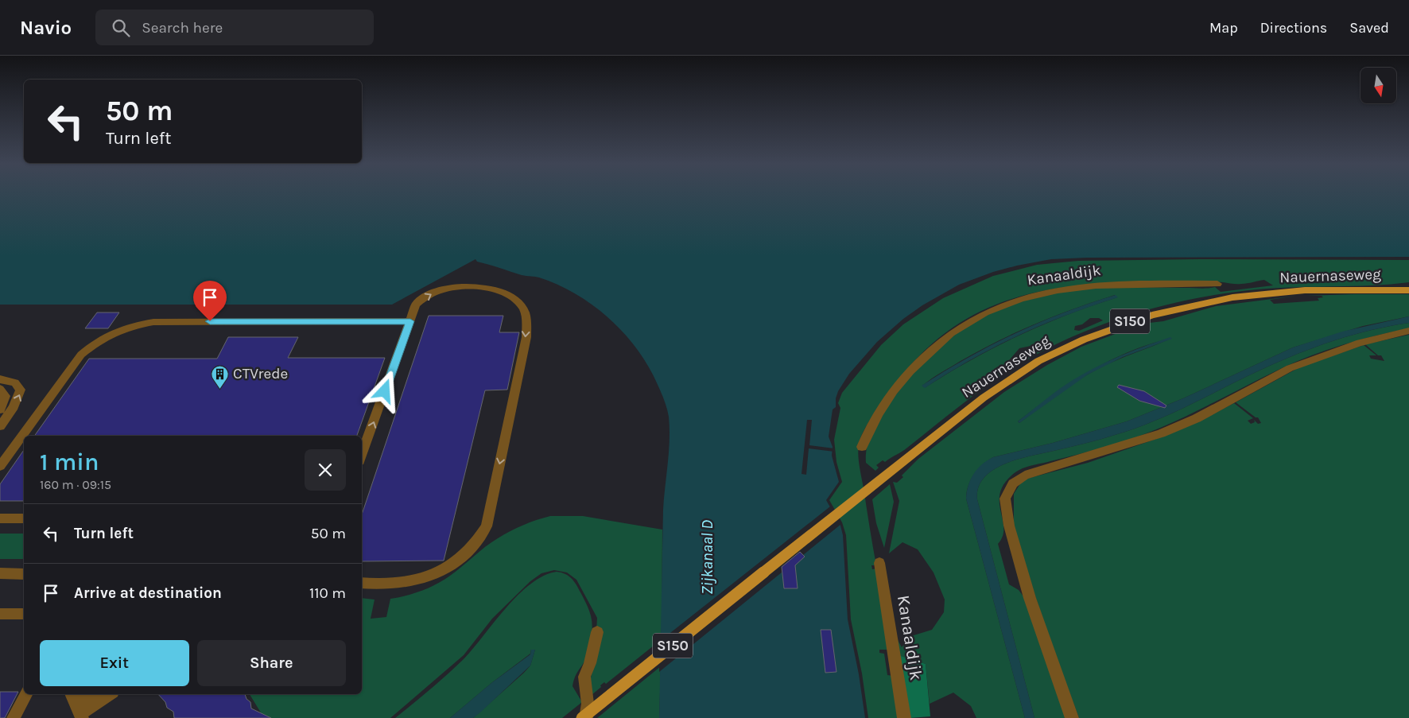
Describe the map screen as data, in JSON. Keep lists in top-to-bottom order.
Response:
{
  "streets": {
    "main road": ["Nauernaseweg", "S150"],
    "street": ["Kanaaldijk"]
  },
  "water": ["Zijkanaal D"],
  "places": {
    "building": ["CTVrede"]
  },
  "north": "bottom",
  "page": {
    "header": "Navio",
    "search": "Search here",
    "nav": ["Map", "Directions", "Saved"],
    "turn": ["50 m", "Turn left"],
    "heading": ["1 min", "160 m · 09:15"],
    "list": [
      {
        "name": "Turn left",
        "value": "50 m"
      },
      {
        "name": "Arrive at destination",
        "value": "110 m"
      }
    ],
    "buttons": ["Exit", "Share"]
  }
}
